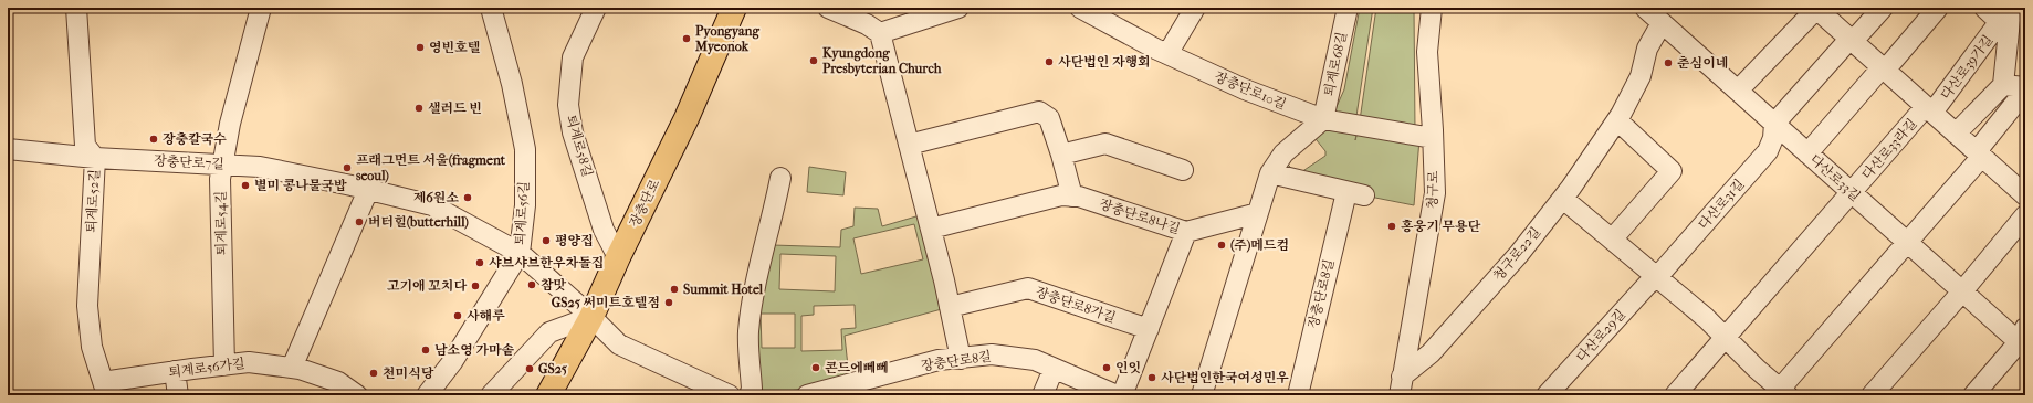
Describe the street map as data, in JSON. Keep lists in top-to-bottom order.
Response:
{
  "streets": {
    "main road": ["장충단로"],
    "street": [
      "퇴계로68길",
      "다산로39가길",
      "장충단로10길",
      "퇴계로58길",
      "다산로33라길",
      "장충단로7길",
      "다산로33길",
      "청구로",
      "퇴계로52길",
      "다산로31길",
      "퇴계로56길",
      "장충단로8나길",
      "퇴계로54길",
      "청구로22길",
      "장충단로8길",
      "장충단로8가길",
      "다산로29길",
      "퇴계로56가길"
    ]
  },
  "crossings": [
    ["퇴계로68길", "장충단로10길"],
    ["다산로39가길", "다산로33라길"],
    ["장충단로10길", "청구로"],
    ["퇴계로58길", "장충단로"],
    ["다산로33라길", "다산로33길"],
    ["장충단로7길", "퇴계로52길"],
    ["장충단로7길", "장충단로"],
    ["장충단로7길", "퇴계로56길"],
    ["장충단로7길", "퇴계로54길"],
    ["다산로33길", "다산로31길"],
    ["다산로33길", "청구로22길"],
    ["청구로", "청구로22길"],
    ["퇴계로52길", "퇴계로56가길"],
    ["다산로31길", "다산로29길"],
    ["퇴계로54길", "퇴계로56가길"]
  ],
  "places": [
    "Pyongyang Myeonok",
    "영빈호텔",
    "Kyungdong Presbyterian Church",
    "사단법인 자행회",
    "춘심이네",
    "샐러드 빈",
    "장충칼국수",
    "프래그먼트 서울(fragment seoul)",
    "별미 콩나물국밥",
    "제6원소",
    "버터힐(butterhill)",
    "홍웅기 무용단",
    "평양집",
    "(주)메드컴",
    "샤브샤브한우차돌집",
    "참맛",
    "고기애 꼬치다",
    "Summit Hotel",
    "GS25 써미트호텔점",
    "사해루",
    "남소영 가마솥",
    "콘드에뻬뻬",
    "인잇",
    "GS25",
    "천미식당",
    "사단법인한국여성민우"
  ]
}
